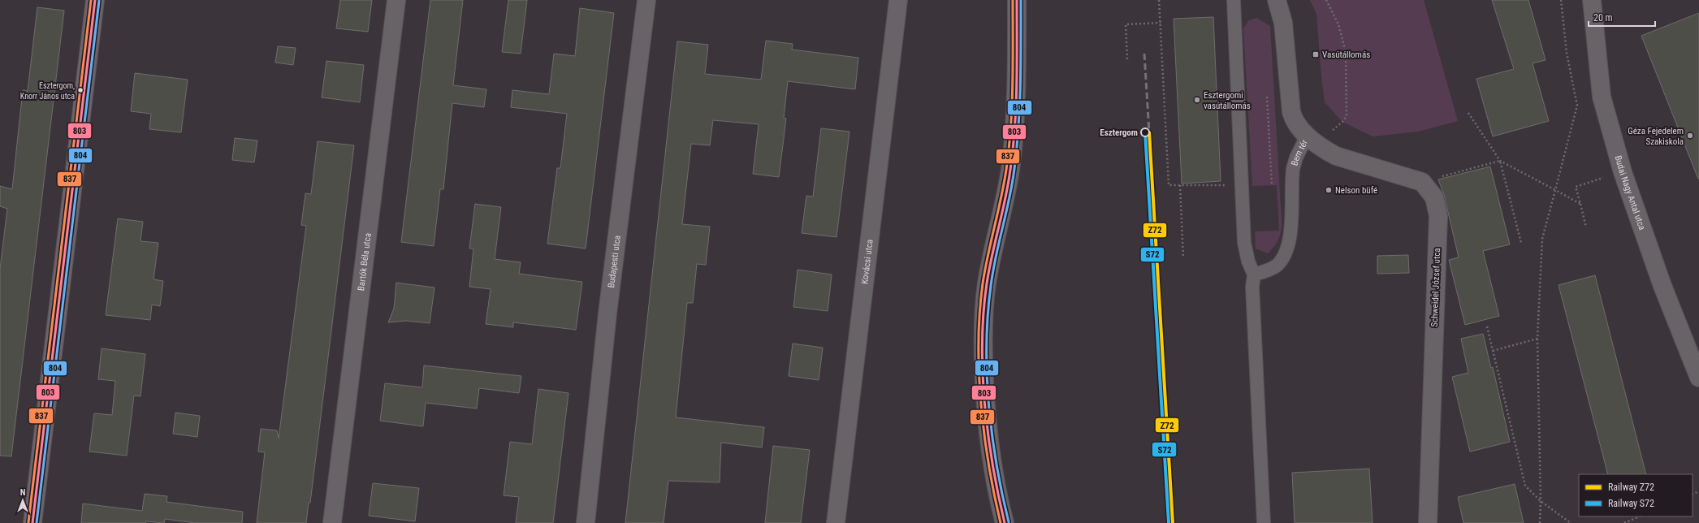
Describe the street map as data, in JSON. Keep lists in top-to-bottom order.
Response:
{
  "streets": {
    "street": [
      "Bem tér",
      "Budai Nagy Antal utca",
      "Bartók Béla utca",
      "Budapesti utca",
      "Kovácsi utca",
      "Schweidel József utca"
    ]
  },
  "places": {
    "transit": ["Vasútállomás"],
    "other": [
      "Esztergom, Knorr János utca",
      "Esztergomi vasútállomás",
      "Esztergom",
      "Géza Fejedelem Szakiskola",
      "Nelson büfé"
    ]
  },
  "lines": [
    "transit line 803",
    "transit line 804",
    "transit line 837",
    "rail line Z72",
    "rail line S72"
  ],
  "legend": ["Railway Z72", "Railway S72"],
  "scale_bar": "20 m",
  "north": "top"
}
